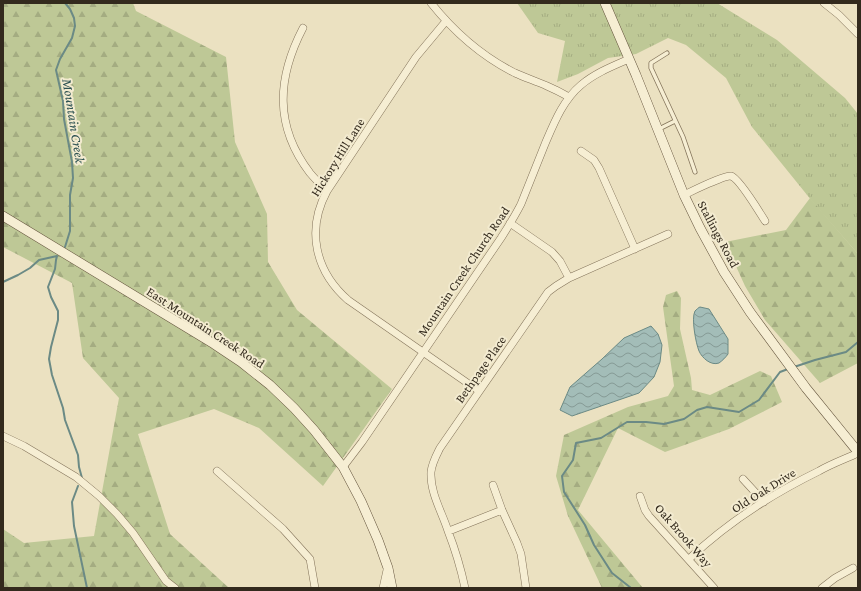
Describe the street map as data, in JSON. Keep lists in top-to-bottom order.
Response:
{
  "streets": {
    "main road": ["Stallings Road", "East Mountain Creek Road"],
    "street": [
      "Hickory Hill Lane",
      "Mountain Creek Church Road",
      "Bethpage Place",
      "Old Oak Drive",
      "Oak Brook Way"
    ]
  },
  "crossings": [
    ["Hickory Hill Lane", "Mountain Creek Church Road"],
    ["Hickory Hill Lane", "Bethpage Place"],
    ["Stallings Road", "Mountain Creek Church Road"],
    ["Stallings Road", "Old Oak Drive"],
    ["Mountain Creek Church Road", "East Mountain Creek Road"],
    ["Old Oak Drive", "Oak Brook Way"]
  ],
  "water": ["Mountain Creek"]
}
